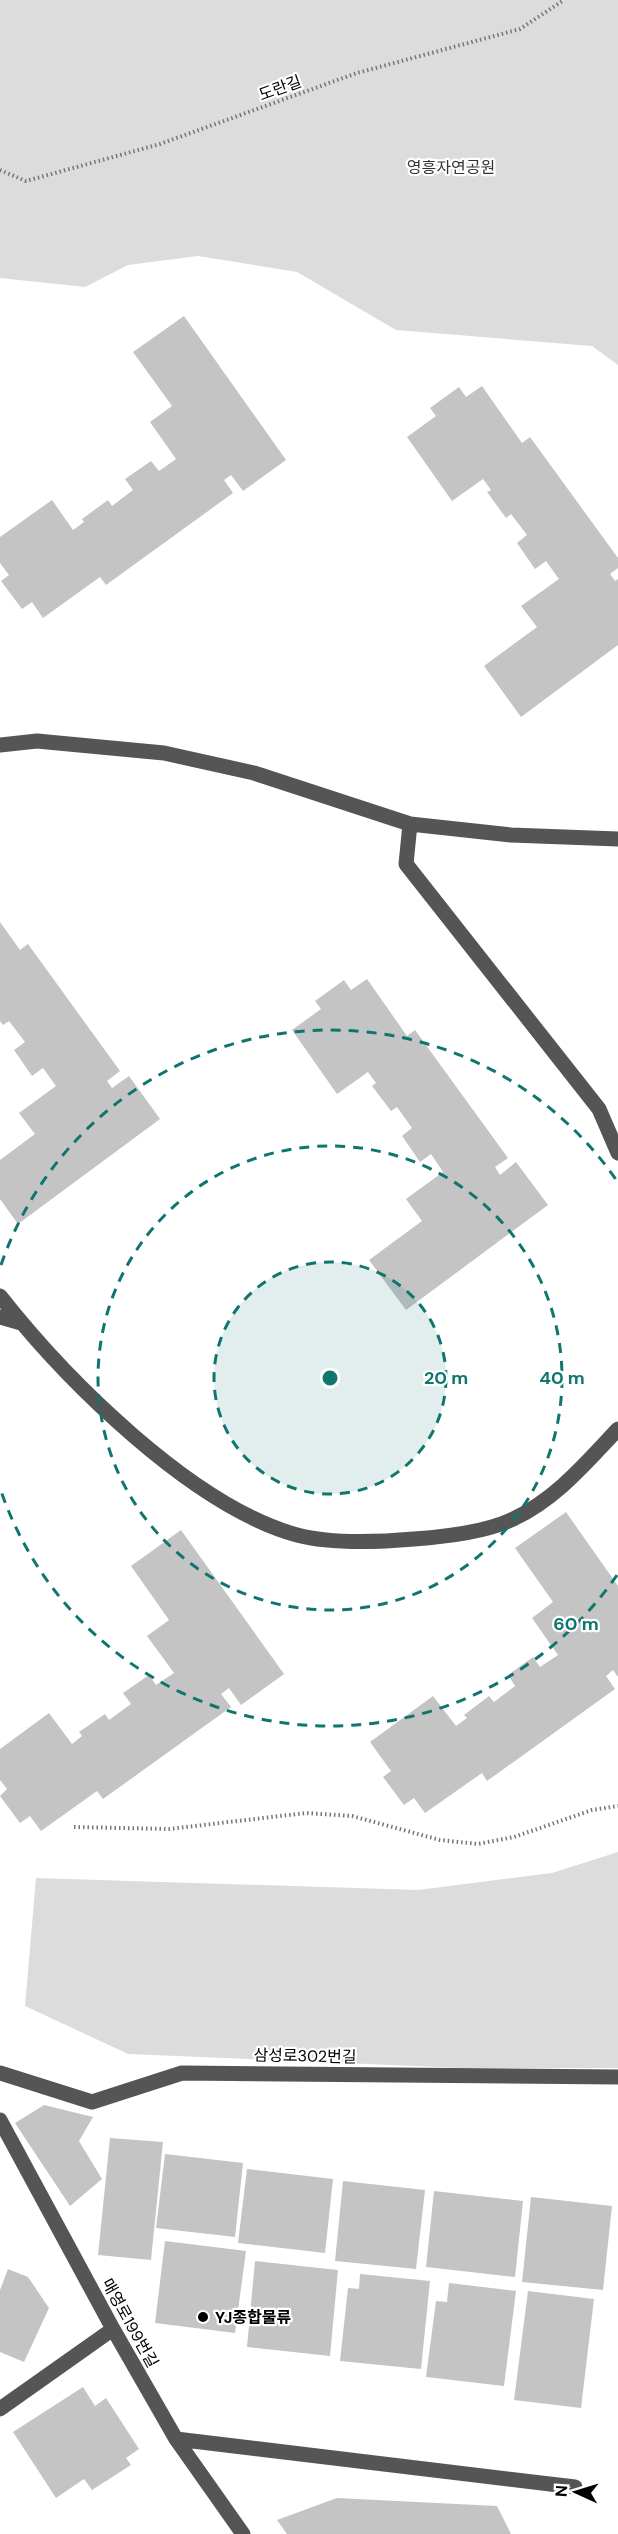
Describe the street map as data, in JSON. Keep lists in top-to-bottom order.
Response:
{
  "streets": {
    "street": ["삼성로302번길", "매영로199번길"],
    "path": ["도란길"]
  },
  "parks": ["영흥자연공원"],
  "places": ["YJ종합물류"],
  "north": "left",
  "rings": ["20 m", "40 m", "60 m"]
}
